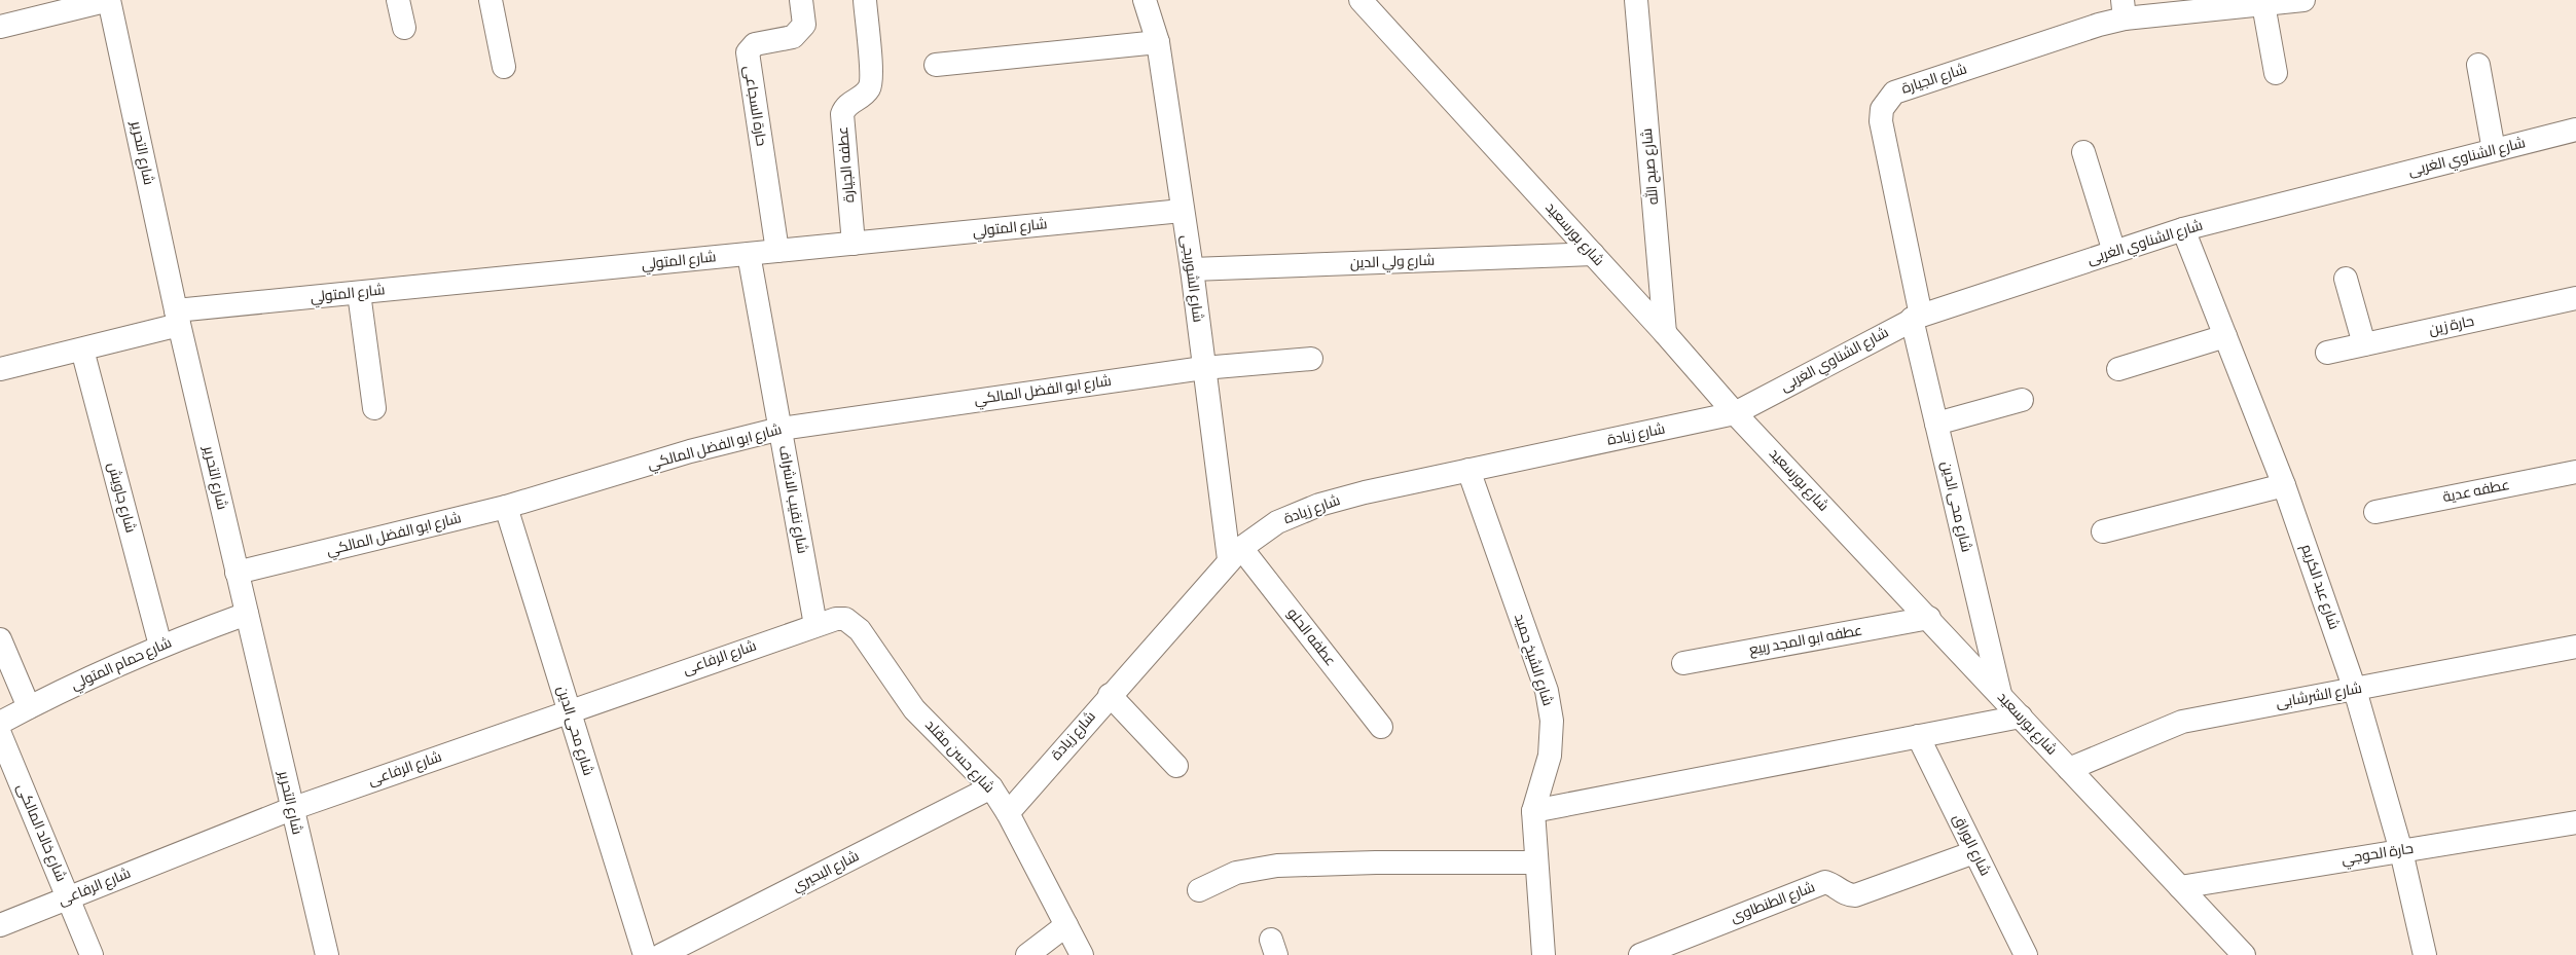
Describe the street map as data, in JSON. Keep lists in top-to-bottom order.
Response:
{
  "streets": {
    "street": [
      "شارع الجيارة",
      "حارة السجاعى",
      "شارع التحرير",
      "شارع الشناوي الغربى",
      "عطفه الجيارة",
      "شارع صبح الله",
      "شارع المتولي",
      "شارع بورسعيد",
      "شارع ولي الدين",
      "شارع الشوربجى",
      "حارة زين",
      "شارع ابو الفضل المالكي",
      "شارع زيادة",
      "عطفه عدية",
      "شارع جاويش",
      "شارع نقيب الاشراف",
      "شارع محى الدين",
      "شارع عبد الكريم",
      "عطفه الحلو",
      "عطفه ابو المجد ربيع",
      "شارع الرفاعى",
      "شارع الشيخ حميد",
      "شارع حمام المتولي",
      "شارع الشرشابى",
      "شارع حسن مقلد",
      "شارع خالد المالكى",
      "شارع الوراق",
      "حارة الحوجي",
      "شارع البحيري",
      "شارع الطنطاوى"
    ]
  },
  "crossings": [
    ["شارع الجيارة", "شارع الشناوي الغربى"],
    ["شارع الجيارة", "شارع محى الدين"],
    ["حارة السجاعى", "شارع المتولي"],
    ["شارع التحرير", "شارع المتولي"],
    ["شارع التحرير", "شارع ابو الفضل المالكي"],
    ["شارع التحرير", "شارع الرفاعى"],
    ["شارع التحرير", "شارع حمام المتولي"],
    ["شارع الشناوي الغربى", "شارع بورسعيد"],
    ["شارع الشناوي الغربى", "شارع زيادة"],
    ["شارع الشناوي الغربى", "شارع محى الدين"],
    ["شارع الشناوي الغربى", "شارع عبد الكريم"],
    ["عطفه الجيارة", "شارع المتولي"],
    ["شارع صبح الله", "شارع بورسعيد"],
    ["شارع المتولي", "شارع الشوربجى"],
    ["شارع المتولي", "شارع جاويش"],
    ["شارع المتولي", "شارع نقيب الاشراف"],
    ["شارع بورسعيد", "شارع ولي الدين"],
    ["شارع بورسعيد", "شارع زيادة"],
    ["شارع بورسعيد", "شارع محى الدين"],
    ["شارع بورسعيد", "عطفه ابو المجد ربيع"],
    ["شارع بورسعيد", "شارع الشرشابى"],
    ["شارع بورسعيد", "حارة الحوجي"],
    ["شارع ولي الدين", "شارع الشوربجى"],
    ["شارع الشوربجى", "شارع ابو الفضل المالكي"],
    ["شارع الشوربجى", "شارع زيادة"],
    ["شارع الشوربجى", "عطفه الحلو"],
    ["شارع ابو الفضل المالكي", "شارع نقيب الاشراف"],
    ["شارع ابو الفضل المالكي", "شارع محى الدين"],
    ["شارع زيادة", "عطفه الحلو"],
    ["شارع زيادة", "شارع الشيخ حميد"],
    ["شارع زيادة", "شارع حسن مقلد"],
    ["شارع جاويش", "شارع حمام المتولي"],
    ["شارع نقيب الاشراف", "شارع الرفاعى"],
    ["شارع نقيب الاشراف", "شارع حسن مقلد"],
    ["شارع محى الدين", "شارع الرفاعى"],
    ["شارع عبد الكريم", "شارع الشرشابى"],
    ["شارع عبد الكريم", "حارة الحوجي"],
    ["شارع الرفاعى", "شارع حسن مقلد"],
    ["شارع الرفاعى", "شارع خالد المالكى"],
    ["شارع حسن مقلد", "شارع البحيري"],
    ["شارع الوراق", "شارع الطنطاوى"]
  ]
}
